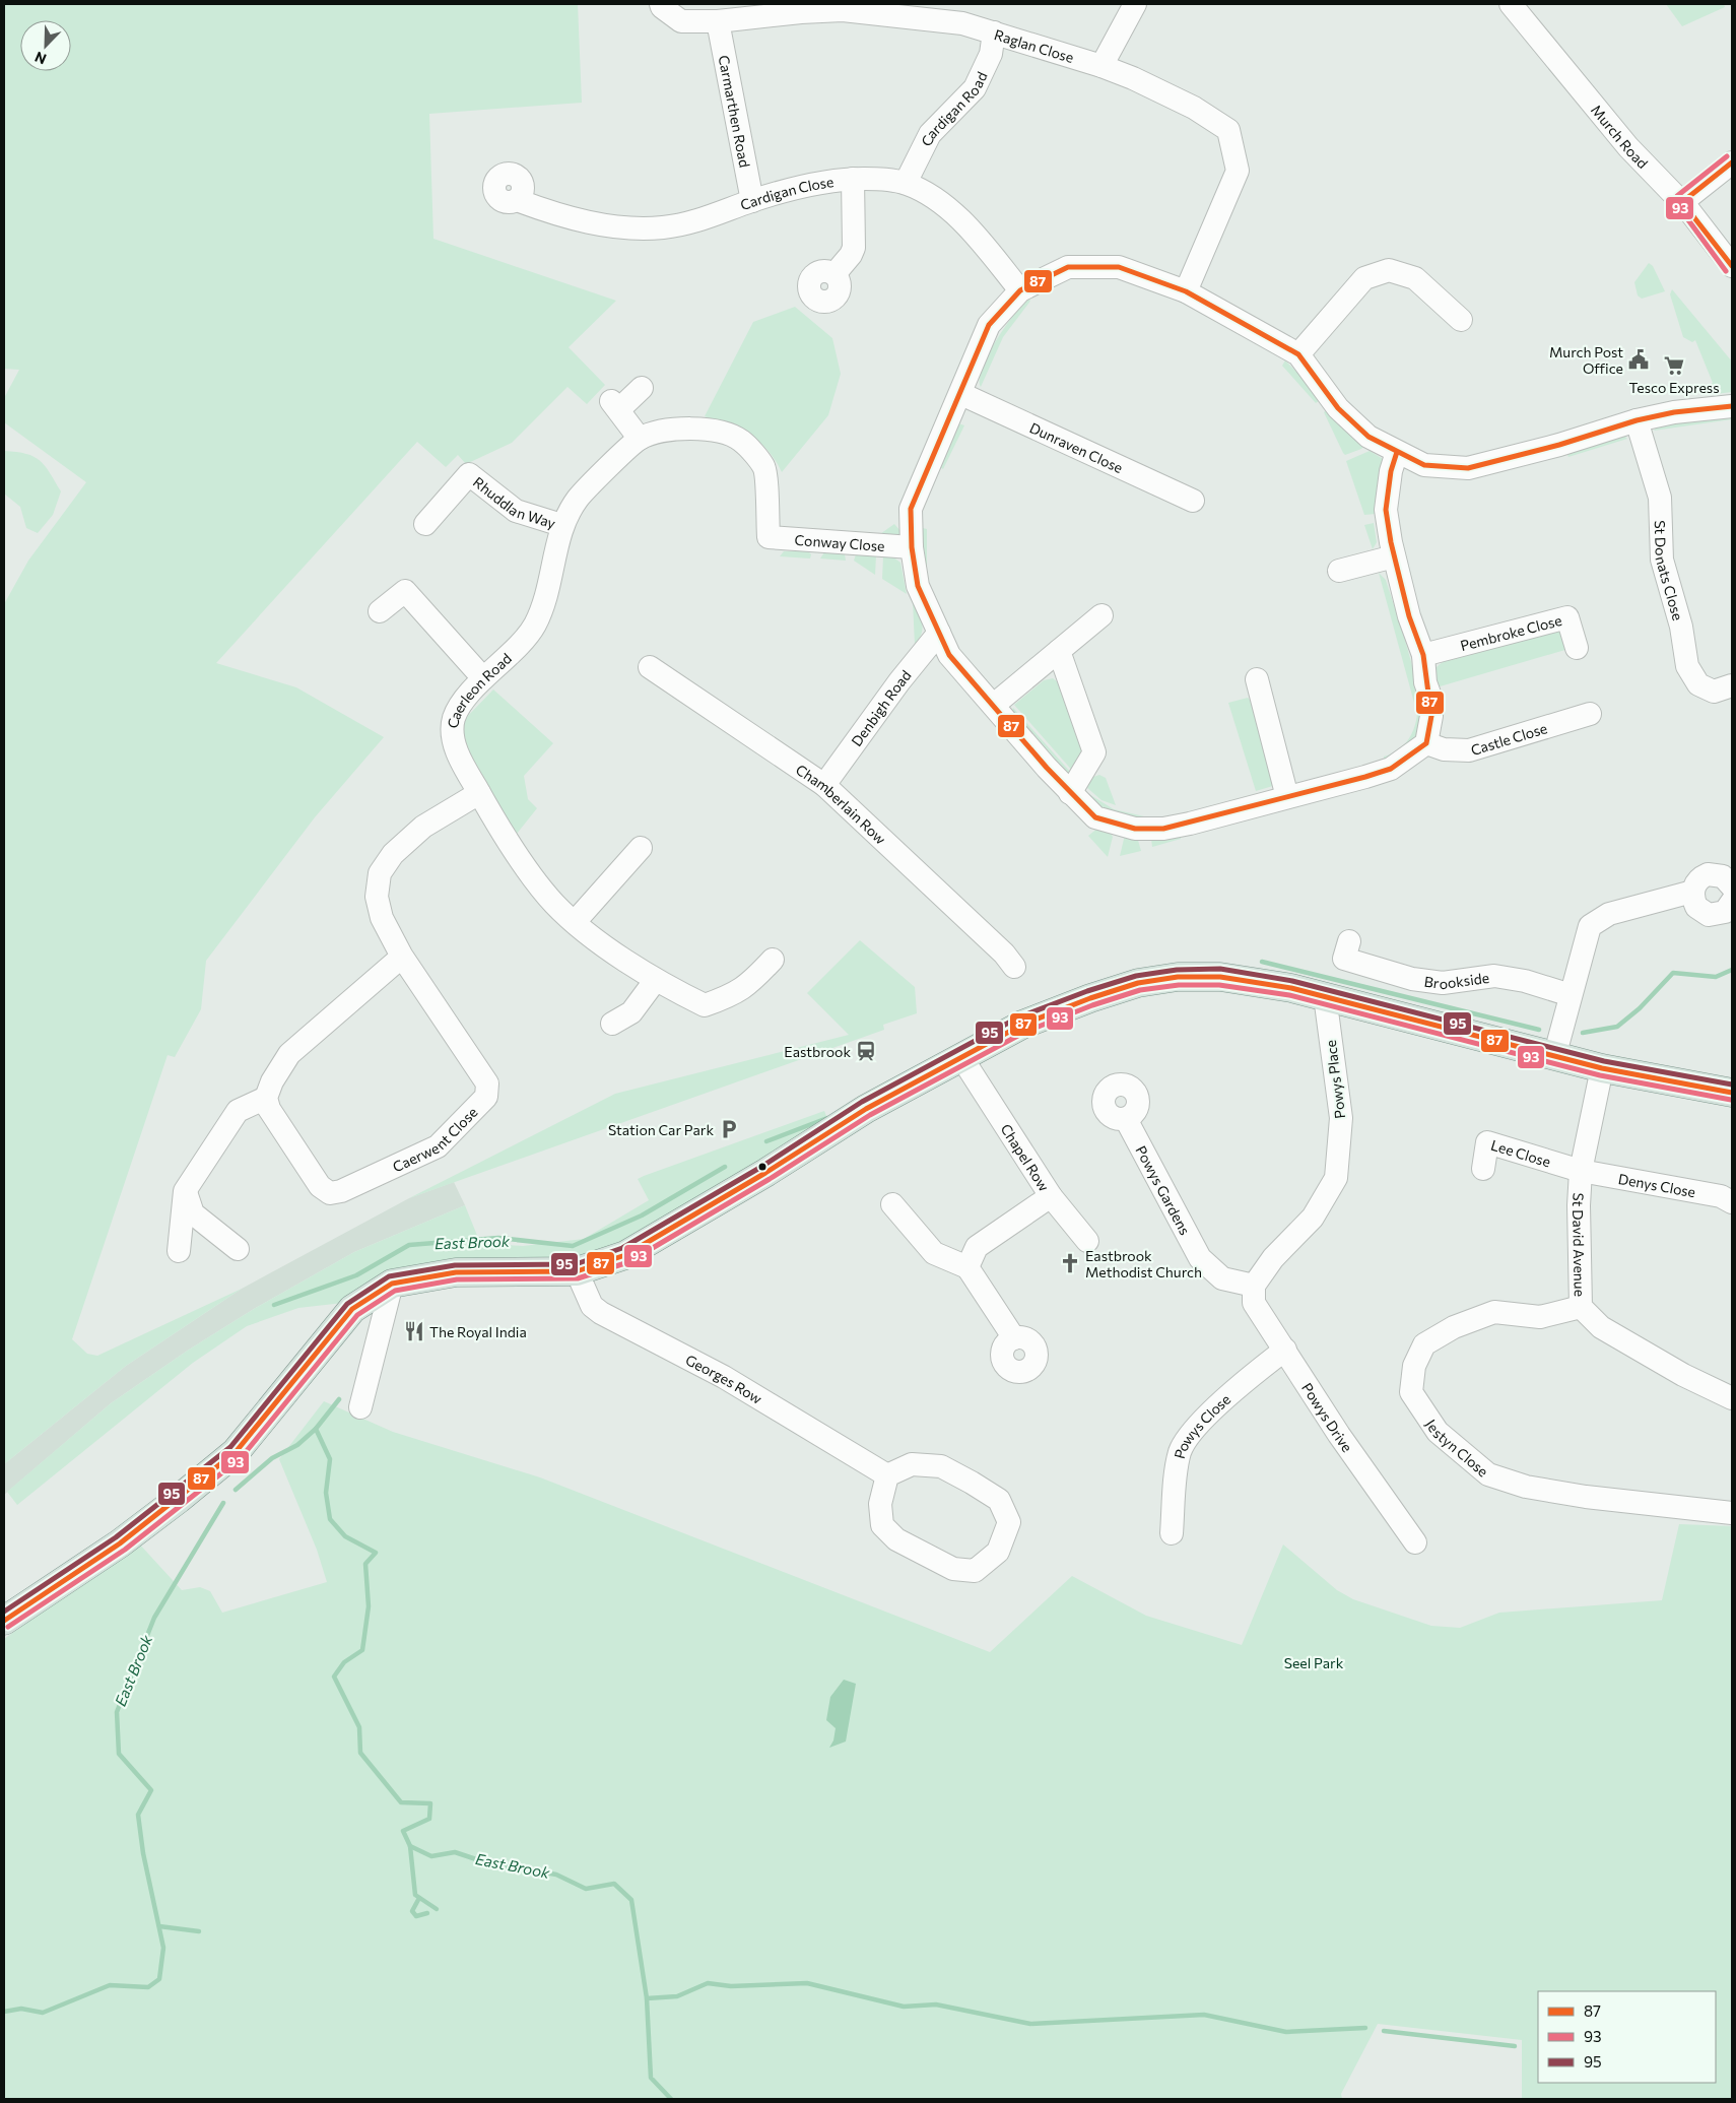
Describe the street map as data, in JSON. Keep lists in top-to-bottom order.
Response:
{
  "streets": {
    "street": [
      "Raglan Close",
      "Cardigan Road",
      "Carmarthen Road",
      "Murch Road",
      "Cardigan Close",
      "Dunraven Close",
      "Rhuddlan Way",
      "Conway Close",
      "St Donats Close",
      "Pembroke Close",
      "Caerleon Road",
      "Denbigh Road",
      "Castle Close",
      "Chamberlain Row",
      "Brookside",
      "Powys Place",
      "Caerwent Close",
      "Lee Close",
      "Chapel Row",
      "Denys Close",
      "Powys Gardens",
      "St David Avenue",
      "Georges Row",
      "Powys Drive",
      "Powys Close",
      "Jestyn Close"
    ]
  },
  "crossings": [
    ["Raglan Close", "Cardigan Road"],
    ["Raglan Close", "Carmarthen Road"],
    ["Cardigan Road", "Cardigan Close"],
    ["Carmarthen Road", "Cardigan Close"],
    ["Rhuddlan Way", "Caerleon Road"],
    ["Conway Close", "Caerleon Road"],
    ["Caerleon Road", "Caerwent Close"],
    ["Denbigh Road", "Chamberlain Row"],
    ["Powys Place", "Powys Gardens"],
    ["Powys Place", "Powys Drive"],
    ["Lee Close", "Denys Close"],
    ["Lee Close", "St David Avenue"],
    ["Denys Close", "St David Avenue"],
    ["Powys Gardens", "Powys Drive"],
    ["St David Avenue", "Jestyn Close"],
    ["Powys Drive", "Powys Close"]
  ],
  "water": ["East Brook"],
  "parks": ["Seel Park"],
  "places": {
    "public building": ["Murch Post Office"],
    "supermarket": ["Tesco Express"],
    "station": ["Eastbrook"],
    "parking": ["Station Car Park"],
    "church": ["Eastbrook Methodist Church"],
    "restaurant": ["The Royal India"]
  },
  "lines": ["transit line 93", "transit line 87", "transit line 95"],
  "legend": ["87", "93", "95"],
  "north": "bottom left"
}
